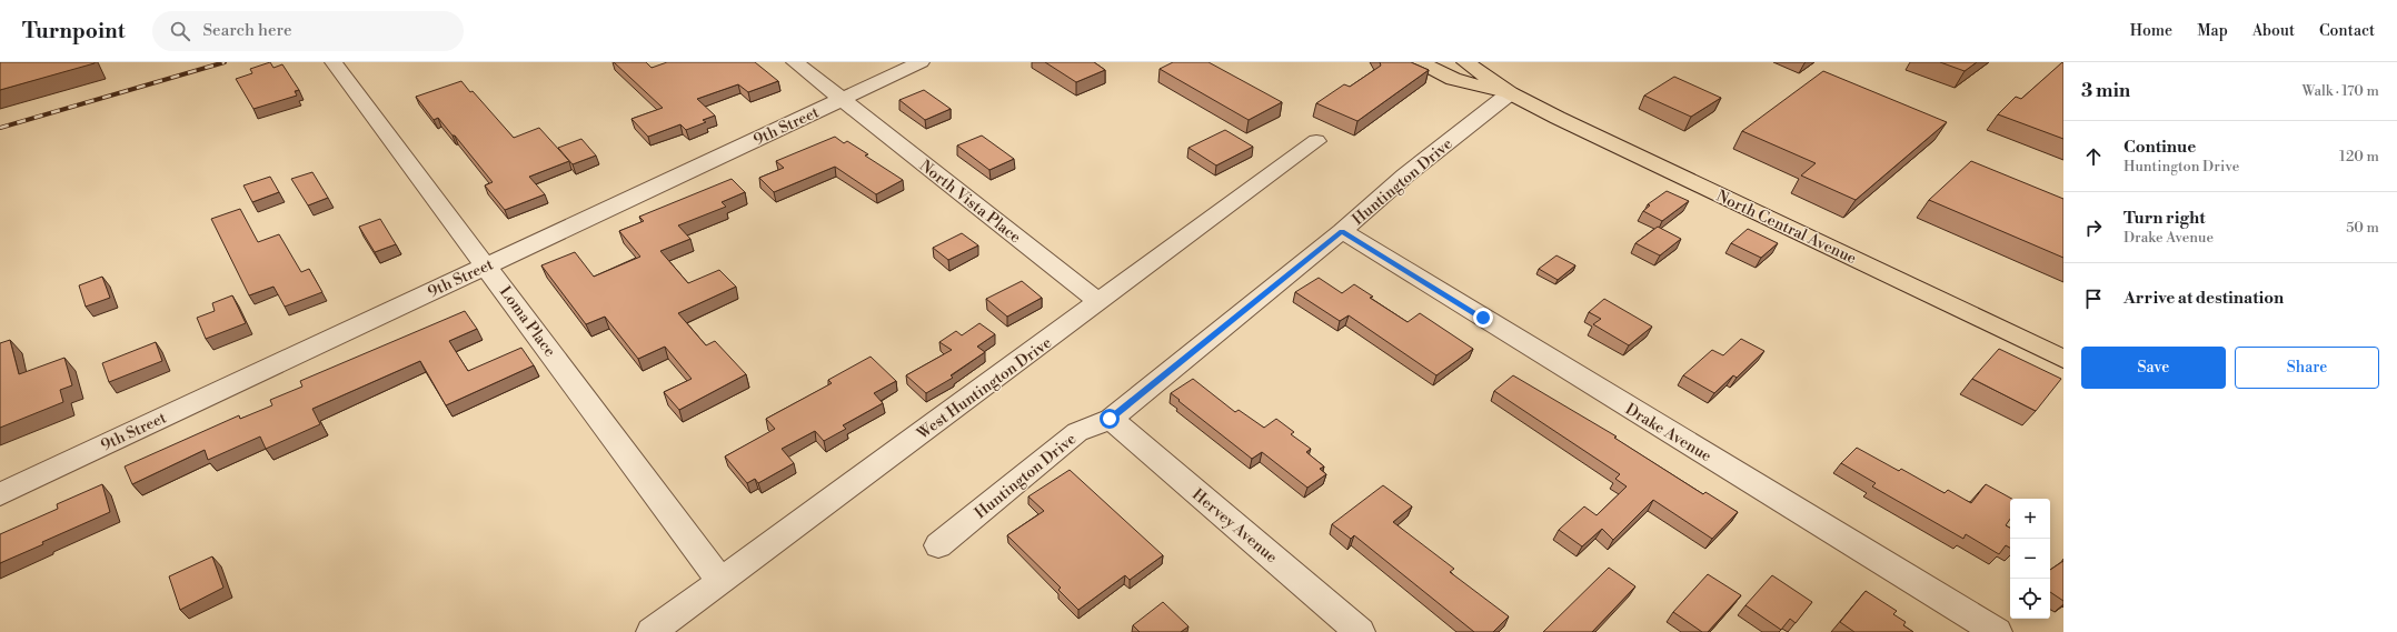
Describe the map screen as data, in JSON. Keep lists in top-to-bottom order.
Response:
{
  "streets": {
    "main road": ["North Central Avenue"],
    "street": [
      "9th Street",
      "Huntington Drive",
      "North Vista Place",
      "Loma Place",
      "West Huntington Drive",
      "Drake Avenue",
      "Hervey Avenue"
    ]
  },
  "crossings": [
    ["9th Street", "North Vista Place"],
    ["9th Street", "Loma Place"],
    ["Huntington Drive", "North Central Avenue"],
    ["Huntington Drive", "Drake Avenue"],
    ["Huntington Drive", "Hervey Avenue"],
    ["North Vista Place", "West Huntington Drive"],
    ["Loma Place", "West Huntington Drive"]
  ],
  "page": {
    "header": "Turnpoint",
    "search": "Search here",
    "nav": [
      "Home",
      "Map",
      "About",
      "Contact"
    ],
    "heading": ["3 min", "Walk · 170 m"],
    "list": [
      ["Continue", "Huntington Drive", "120 m"],
      ["Turn right", "Drake Avenue", "50 m"],
      "Arrive at destination"
    ],
    "buttons": ["Save", "Share"],
    "map_buttons": ["+", "−"]
  }
}
